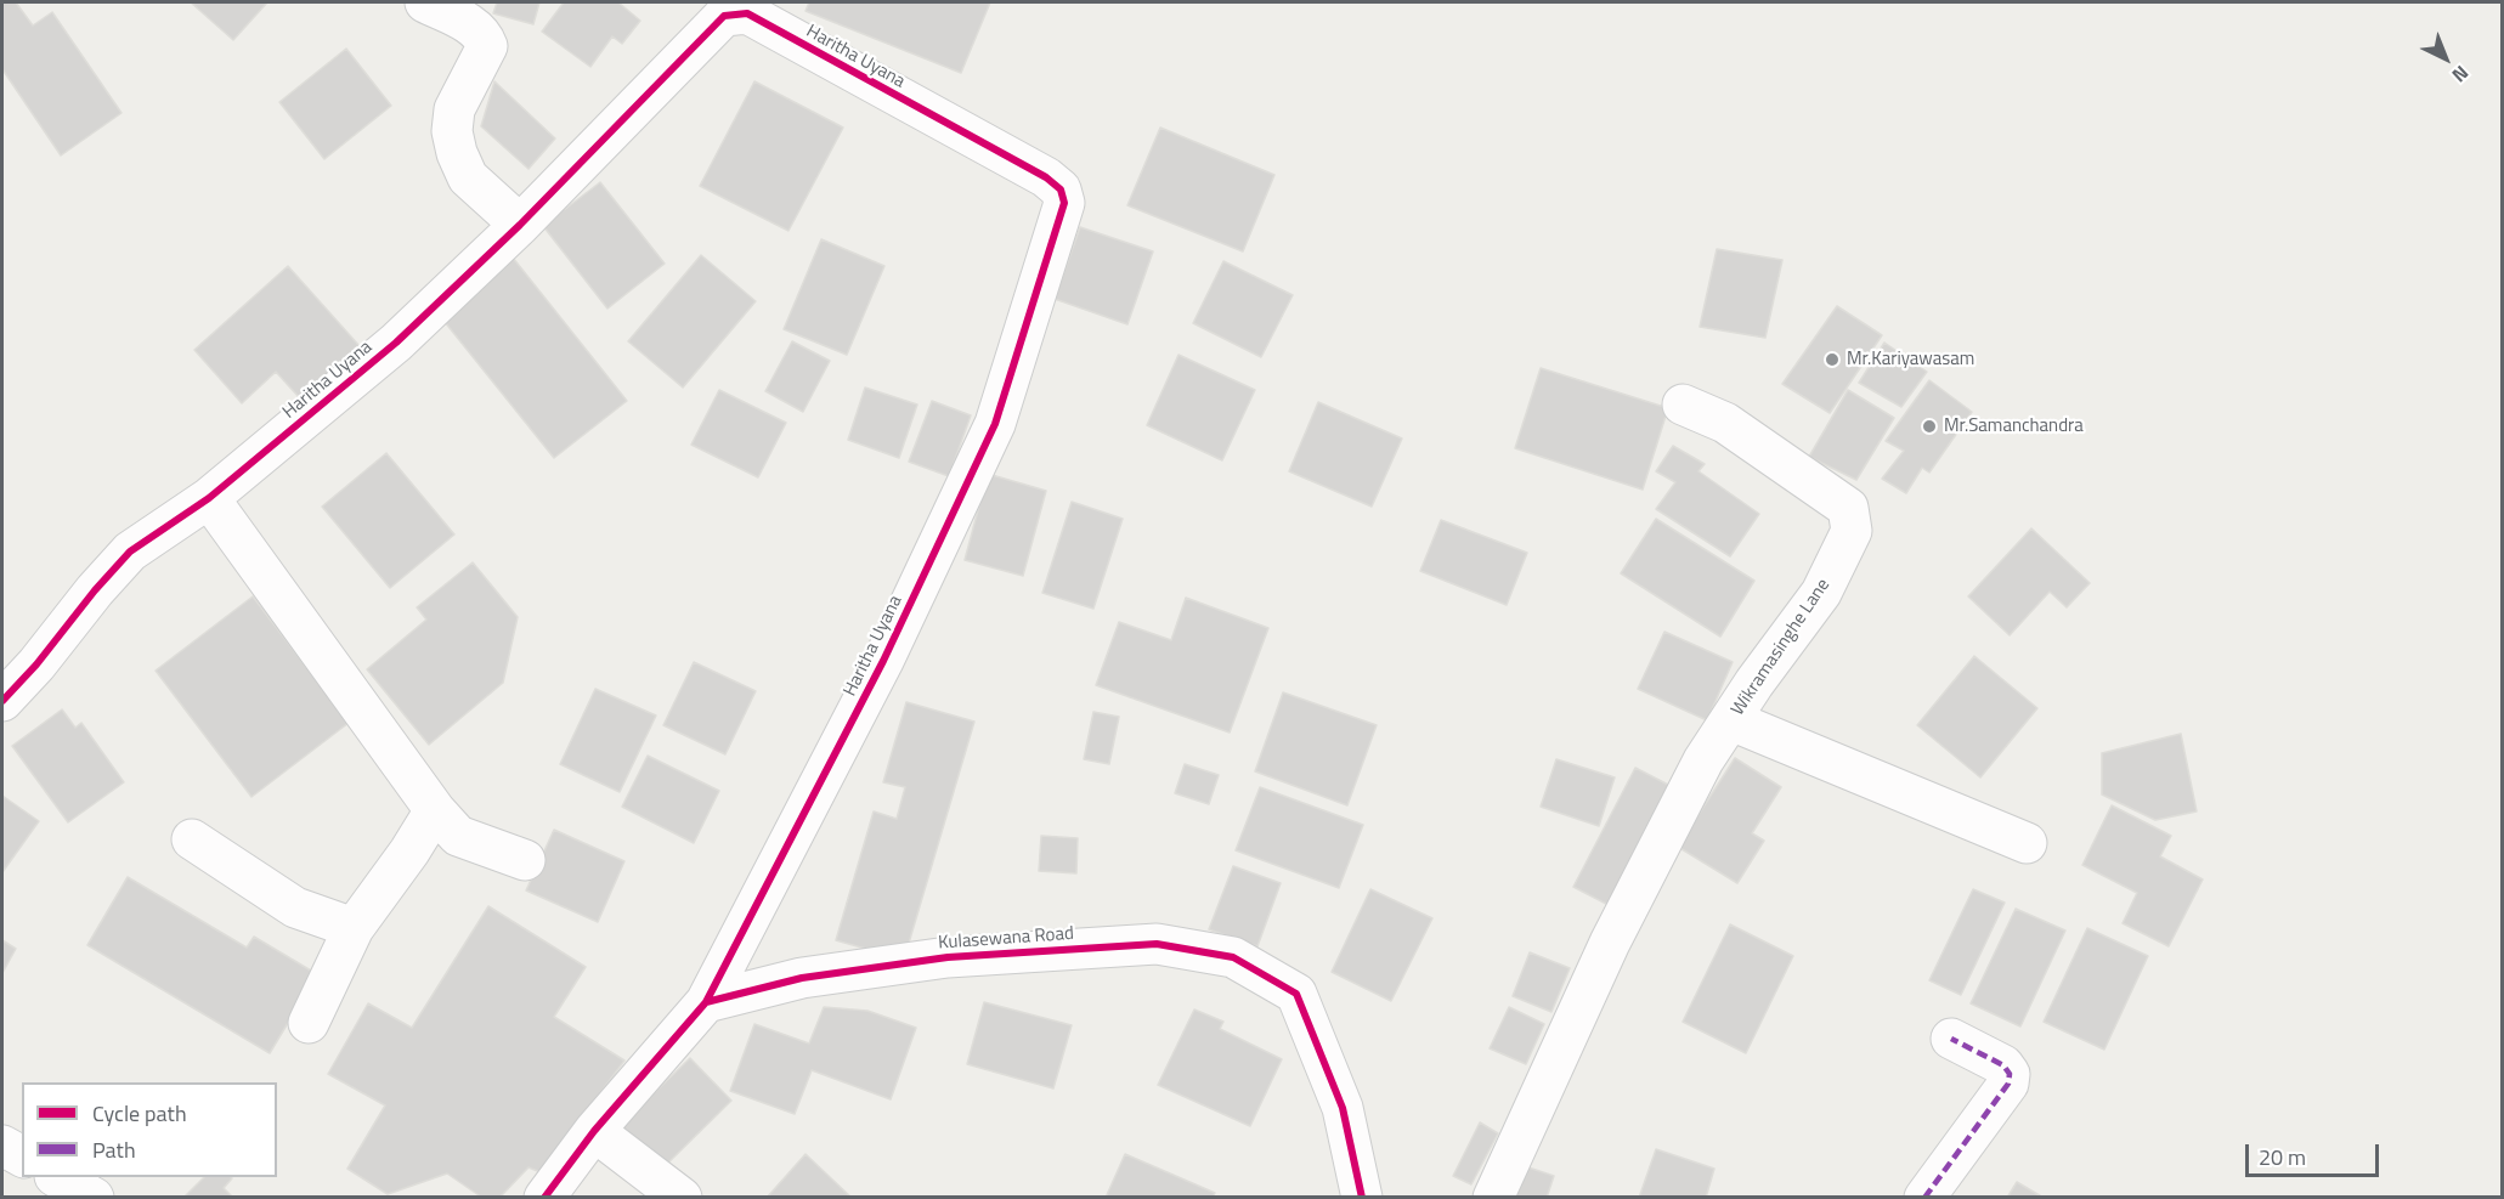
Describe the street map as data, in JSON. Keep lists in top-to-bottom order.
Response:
{
  "streets": {
    "street": ["Haritha Uyana", "Wikramasinghe Lane", "Kulasewana Road"]
  },
  "crossings": [
    ["Haritha Uyana", "Kulasewana Road"]
  ],
  "places": ["Mr.Kariyawasam", "Mr.Samanchandra"],
  "legend": ["Cycle path", "Path"],
  "scale_bar": "20 m",
  "north": "bottom right"
}
